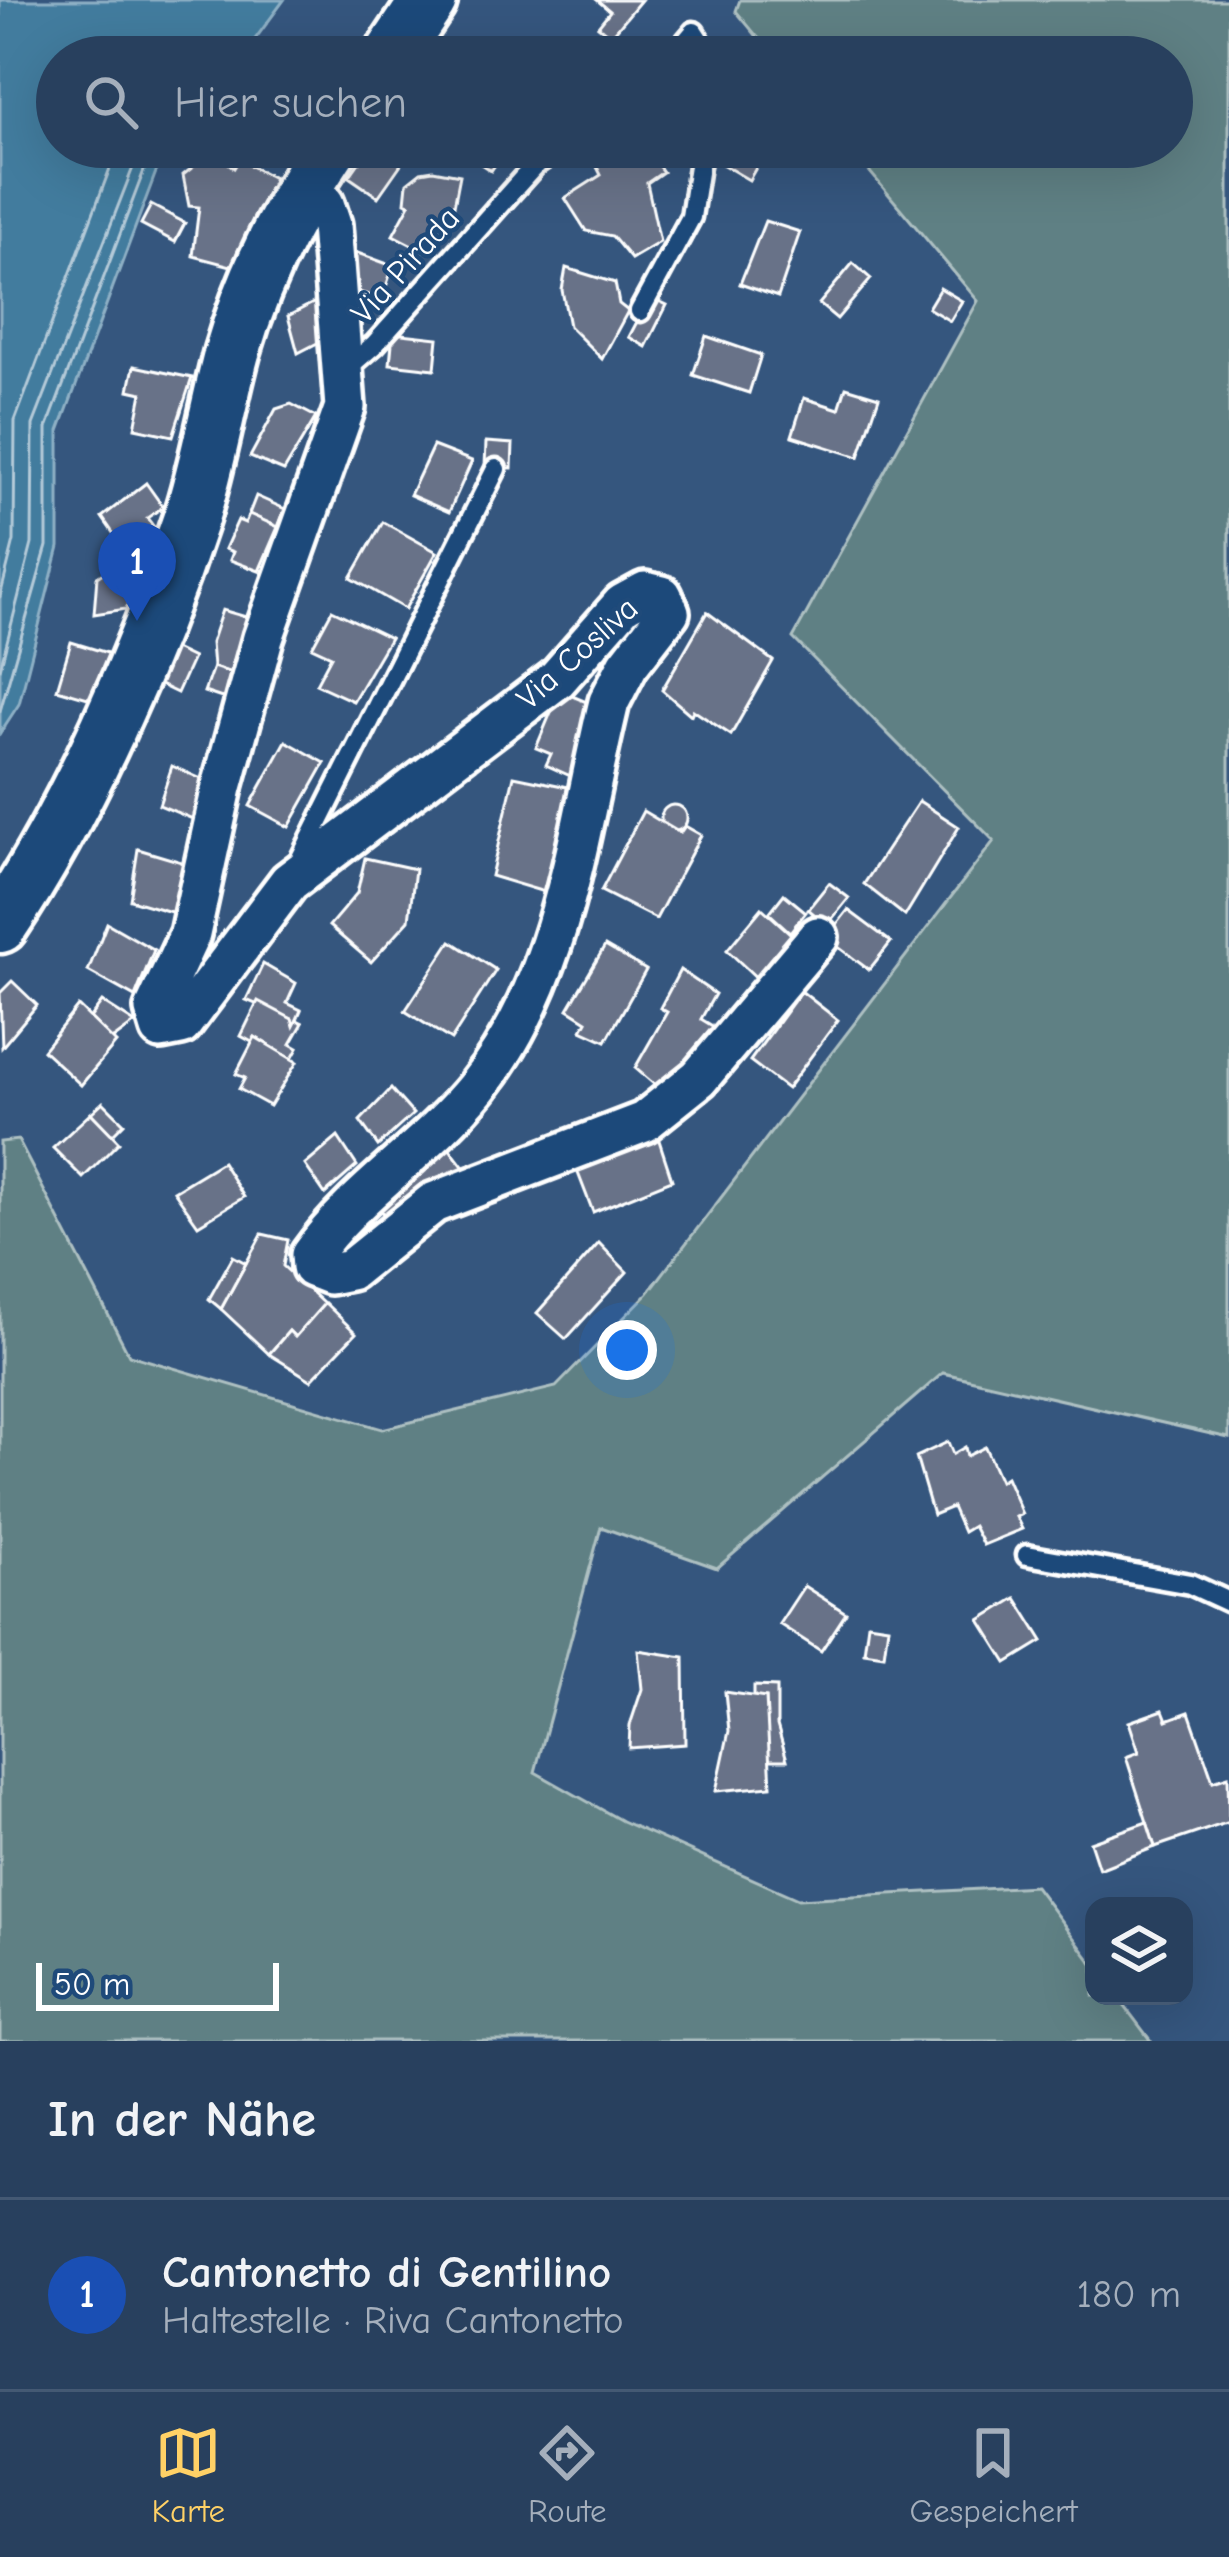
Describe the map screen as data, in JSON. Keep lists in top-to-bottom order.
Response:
{
  "streets": {
    "street": ["Via Cosliva"],
    "lane": ["Via Pirada"]
  },
  "crossings": [
    ["Via Pirada", "Via Cosliva"]
  ],
  "scale_bar": "50 m",
  "page": {
    "search": "Hier suchen",
    "pins": "1",
    "scale": "50 m",
    "heading": "In der Nähe",
    "list": [
      {
        "mark": "1",
        "name": "Cantonetto di Gentilino",
        "note": "Haltestelle · Riva Cantonetto",
        "value": "180 m"
      }
    ],
    "nav": ["Karte", "Route", "Gespeichert"]
  }
}
